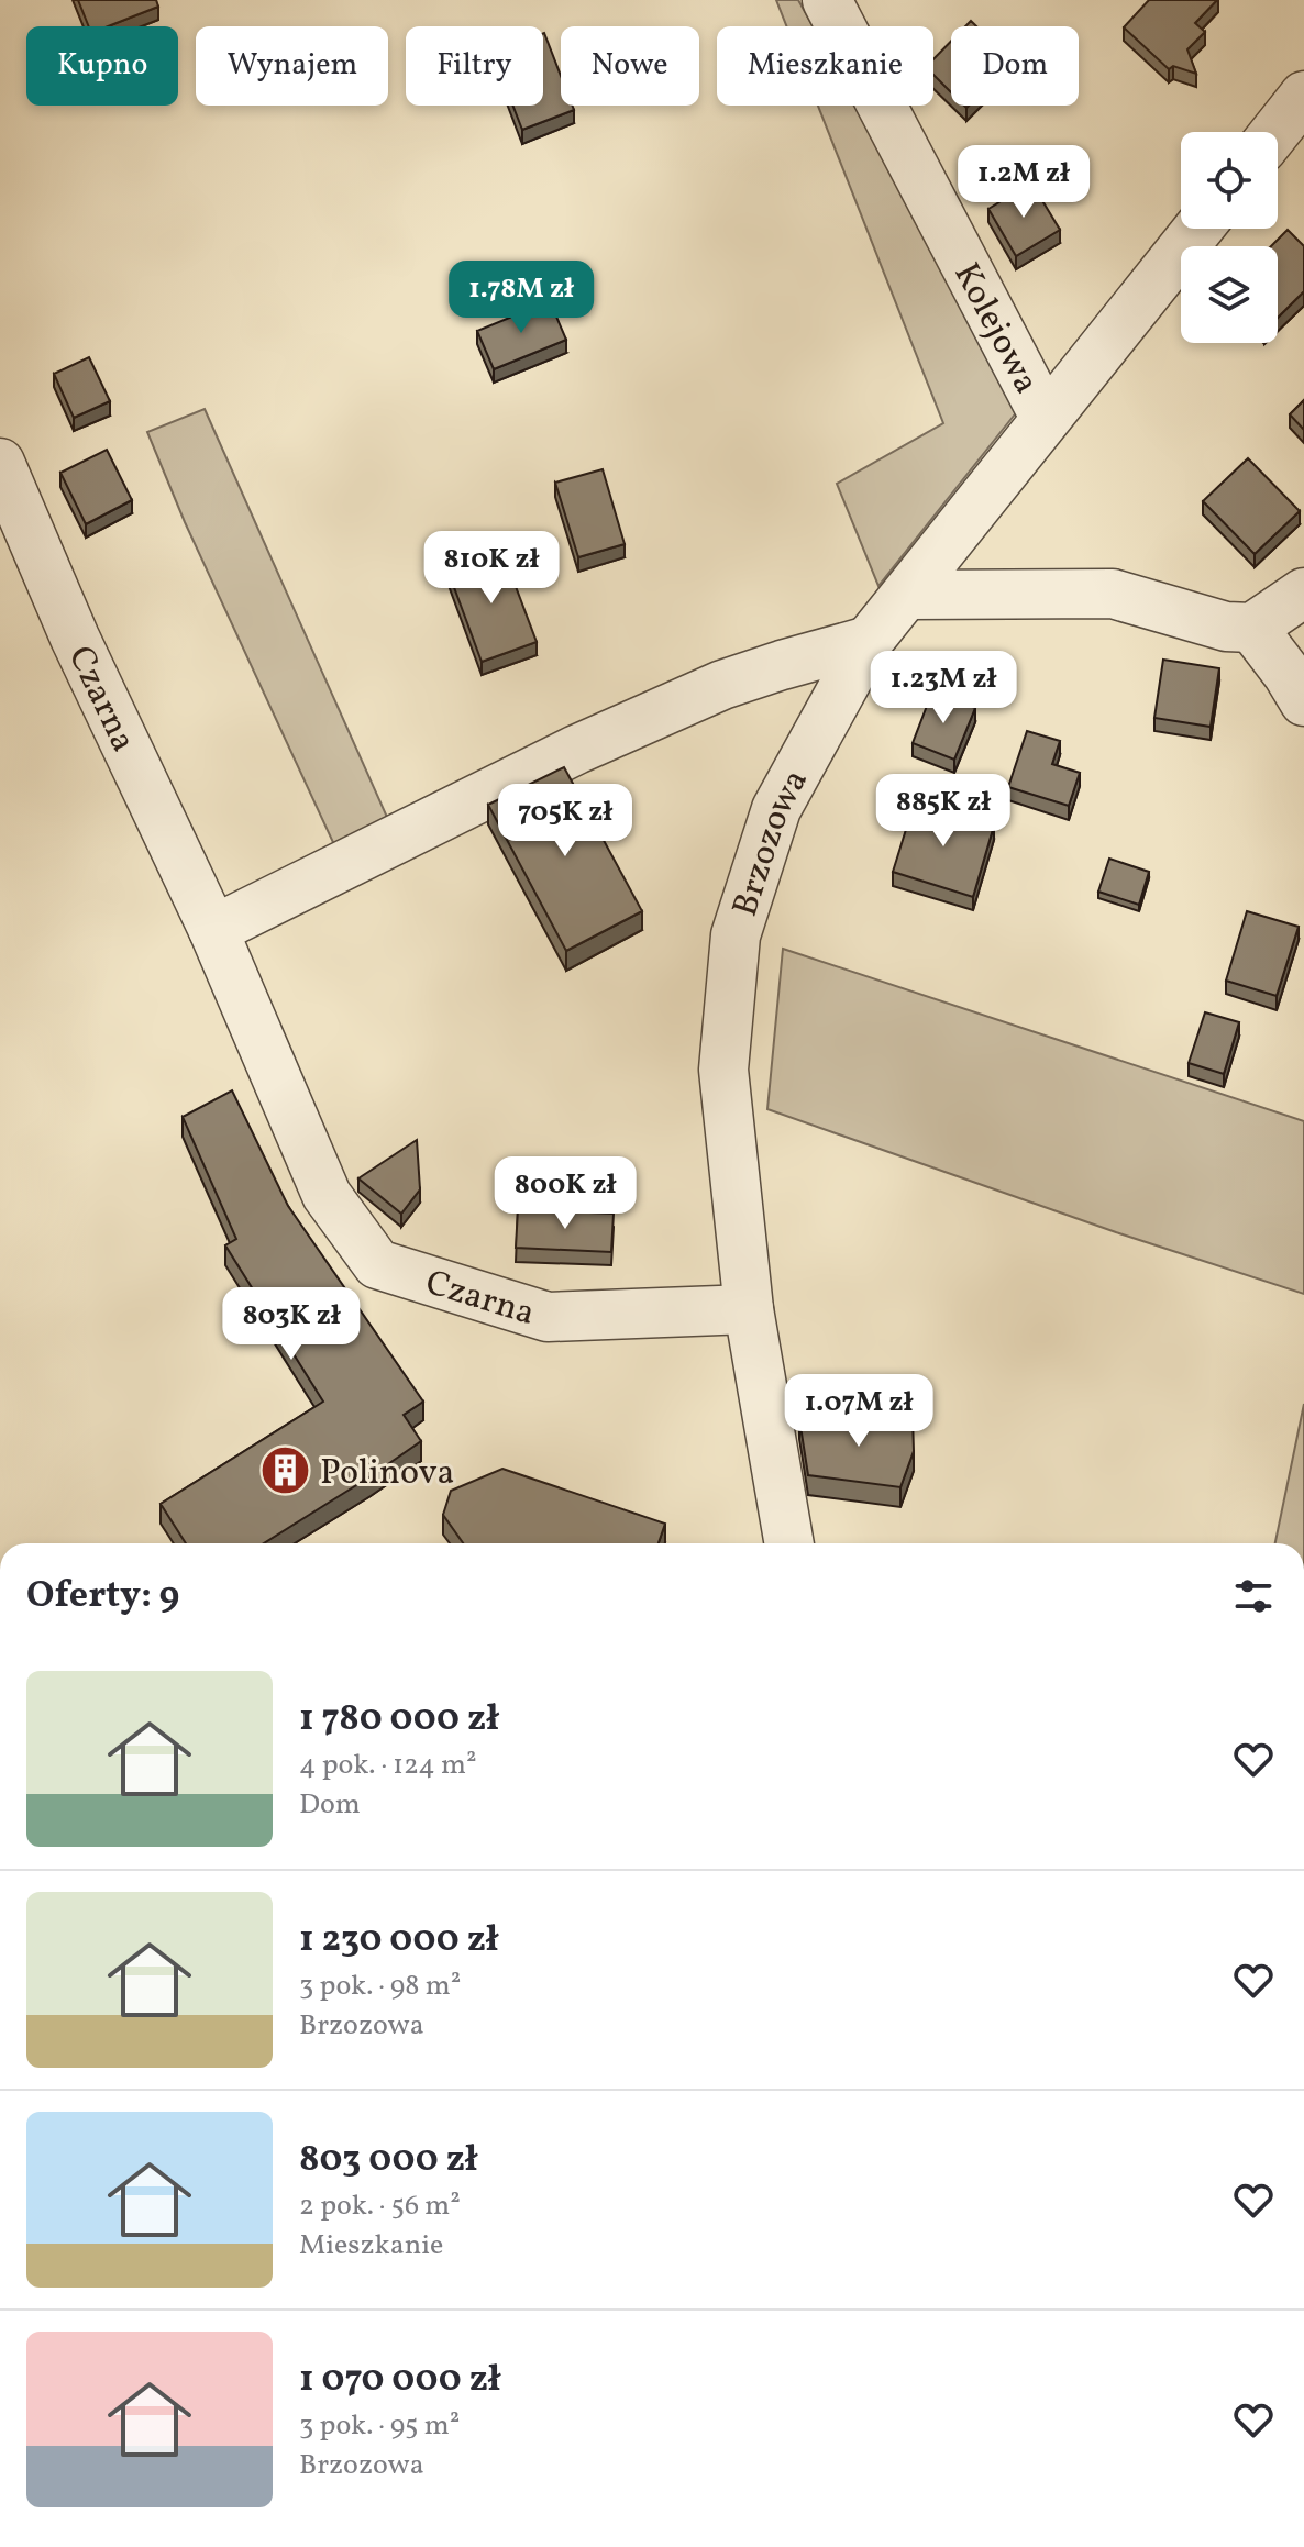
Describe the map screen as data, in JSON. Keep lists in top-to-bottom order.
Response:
{
  "streets": {
    "street": ["Kolejowa", "Czarna", "Brzozowa"]
  },
  "crossings": [
    ["Kolejowa", "Brzozowa"],
    ["Czarna", "Brzozowa"]
  ],
  "places": {
    "building": ["Polinova"]
  },
  "page": {
    "chip": [
      "Kupno",
      "Wynajem",
      "Filtry",
      "Nowe",
      "Mieszkanie",
      "Dom"
    ],
    "price": [
      "1.2M zł",
      "1.78M zł",
      "810K zł",
      "1.23M zł",
      "885K zł",
      "705K zł",
      "800K zł",
      "803K zł",
      "1.07M zł"
    ],
    "heading": "Oferty: 9",
    "list": [
      {
        "name": "1 780 000 zł",
        "note": "4 pok. · 124 m² · Dom"
      },
      {
        "name": "1 230 000 zł",
        "note": "3 pok. · 98 m² · Brzozowa"
      },
      {
        "name": "803 000 zł",
        "note": "2 pok. · 56 m² · Mieszkanie"
      },
      {
        "name": "1 070 000 zł",
        "note": "3 pok. · 95 m² · Brzozowa"
      }
    ]
  }
}
